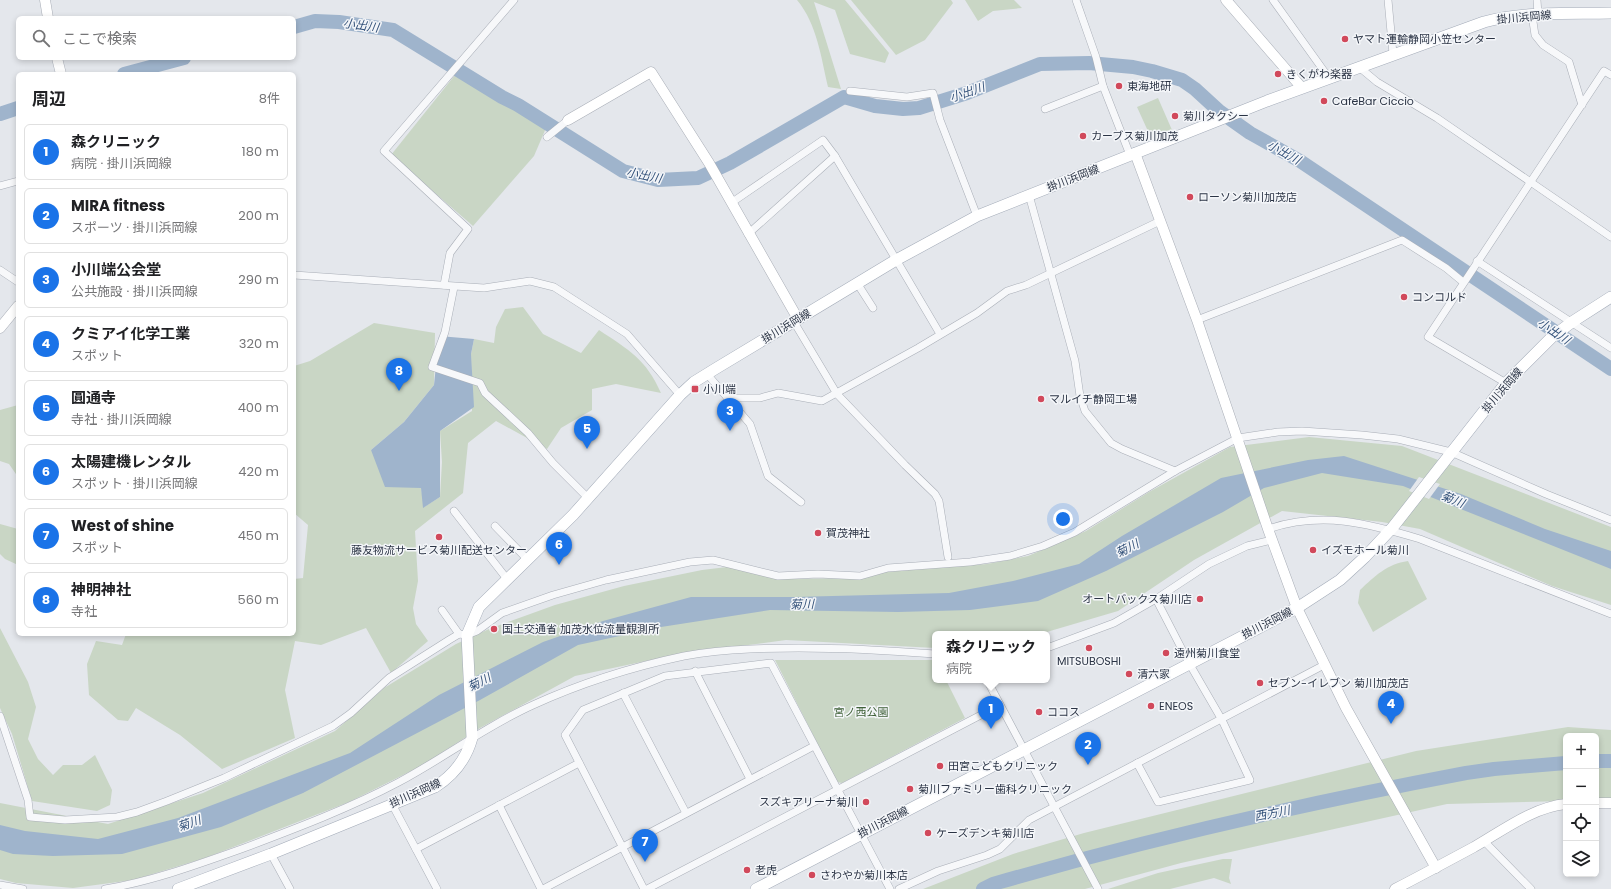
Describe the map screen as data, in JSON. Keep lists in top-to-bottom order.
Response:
{
  "streets": {
    "main road": ["掛川浜岡線"]
  },
  "water": ["小出川", "菊川", "西方川"],
  "parks": ["宮ノ西公園"],
  "places": {
    "other": [
      "ヤマト運輸静岡小笠センター",
      "きくがわ楽器",
      "東海地研",
      "CafeBar Ciccio",
      "菊川タクシー",
      "カーブス菊川加茂",
      "ローソン菊川加茂店",
      "コンコルド",
      "マルイチ静岡工場",
      "賀茂神社",
      "藤友物流サービス菊川配送センター",
      "イズモホール菊川",
      "オートバックス菊川店",
      "国土交通省 加茂水位流量観測所",
      "MITSUBOSHI",
      "遠州菊川食堂",
      "清六家",
      "セブン-イレブン 菊川加茂店",
      "ENEOS",
      "ココス",
      "田宮こどもクリニック",
      "菊川ファミリー歯科クリニック",
      "スズキアリーナ菊川",
      "ケーズデンキ菊川店",
      "老虎",
      "さわやか菊川本店"
    ],
    "transit": ["小川端"]
  },
  "page": {
    "search": "ここで検索",
    "heading": ["周辺", "8件"],
    "list": [
      {
        "mark": "1",
        "name": "森クリニック",
        "note": "病院 · 掛川浜岡線",
        "value": "180 m"
      },
      {
        "mark": "2",
        "name": "MIRA fitness",
        "note": "スポーツ · 掛川浜岡線",
        "value": "200 m"
      },
      {
        "mark": "3",
        "name": "小川端公会堂",
        "note": "公共施設 · 掛川浜岡線",
        "value": "290 m"
      },
      {
        "mark": "4",
        "name": "クミアイ化学工業",
        "note": "スポット",
        "value": "320 m"
      },
      {
        "mark": "5",
        "name": "圓通寺",
        "note": "寺社 · 掛川浜岡線",
        "value": "400 m"
      },
      {
        "mark": "6",
        "name": "太陽建機レンタル",
        "note": "スポット · 掛川浜岡線",
        "value": "420 m"
      },
      {
        "mark": "7",
        "name": "West of shine",
        "note": "スポット",
        "value": "450 m"
      },
      {
        "mark": "8",
        "name": "神明神社",
        "note": "寺社",
        "value": "560 m"
      }
    ],
    "pins": [
      "8",
      "3",
      "5",
      "6",
      "4",
      "1",
      "2",
      "7"
    ],
    "popup": ["森クリニック", "病院"],
    "map_buttons": ["+", "−"]
  }
}
